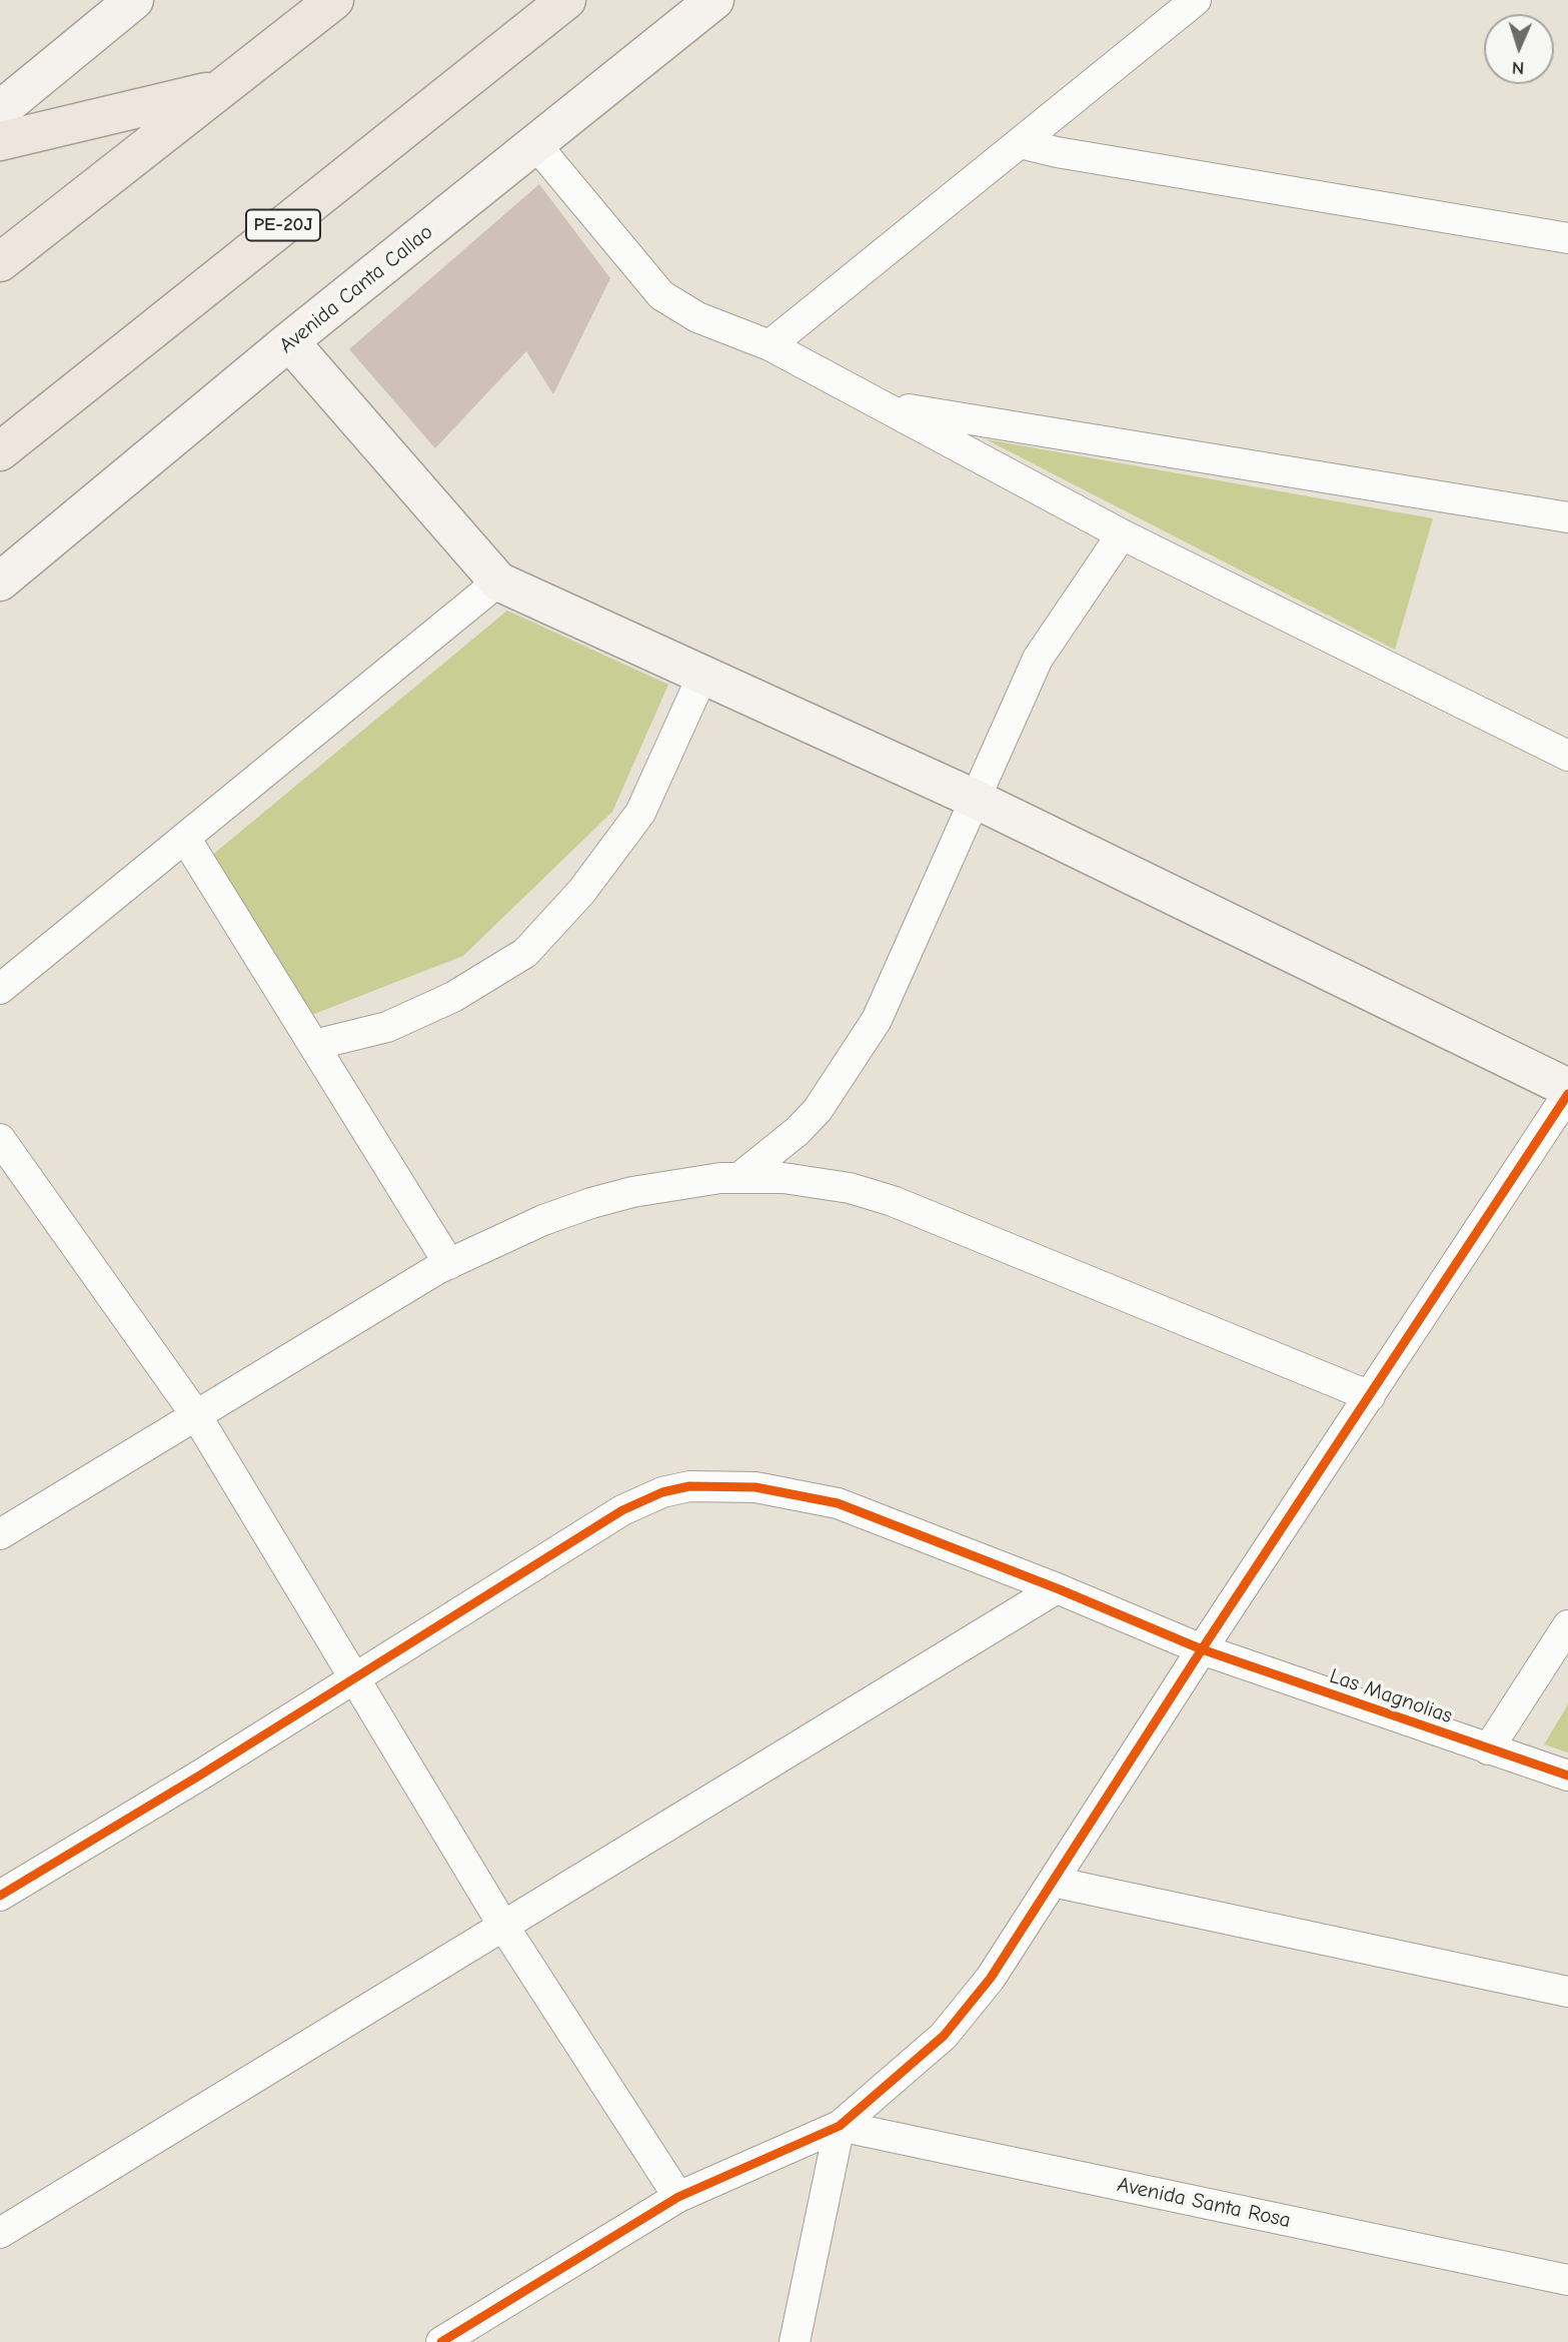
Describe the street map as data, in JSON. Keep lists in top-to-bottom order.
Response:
{
  "streets": {
    "highway": ["PE-20J"],
    "street": ["Avenida Canta Callao", "Las Magnolias", "Avenida Santa Rosa"]
  },
  "north": "bottom"
}
